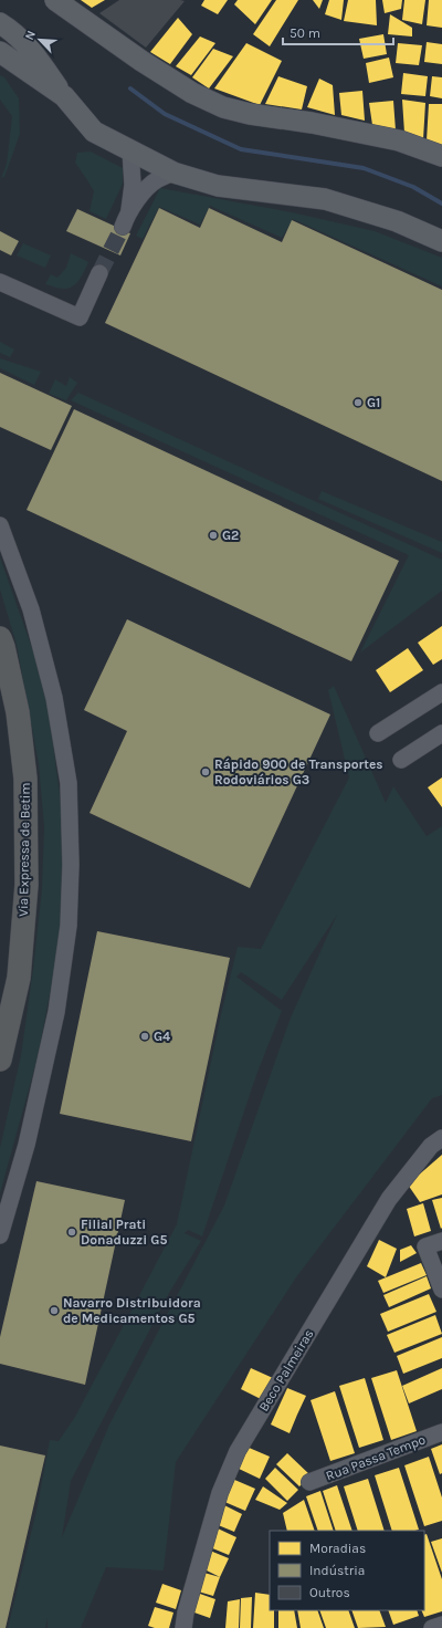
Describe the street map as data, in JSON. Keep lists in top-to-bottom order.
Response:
{
  "streets": {
    "highway": ["Via Expressa de Betim"],
    "street": ["Beco Palmeiras", "Rua Passa Tempo"]
  },
  "places": [
    "G1",
    "G2",
    "Rápido 900 de Transportes Rodoviários G3",
    "G4",
    "Filial Prati Donaduzzi G5",
    "Navarro Distribuidora de Medicamentos G5"
  ],
  "legend": ["Moradias", "Indústria", "Outros"],
  "scale_bar": "50 m",
  "north": "top left"
}
